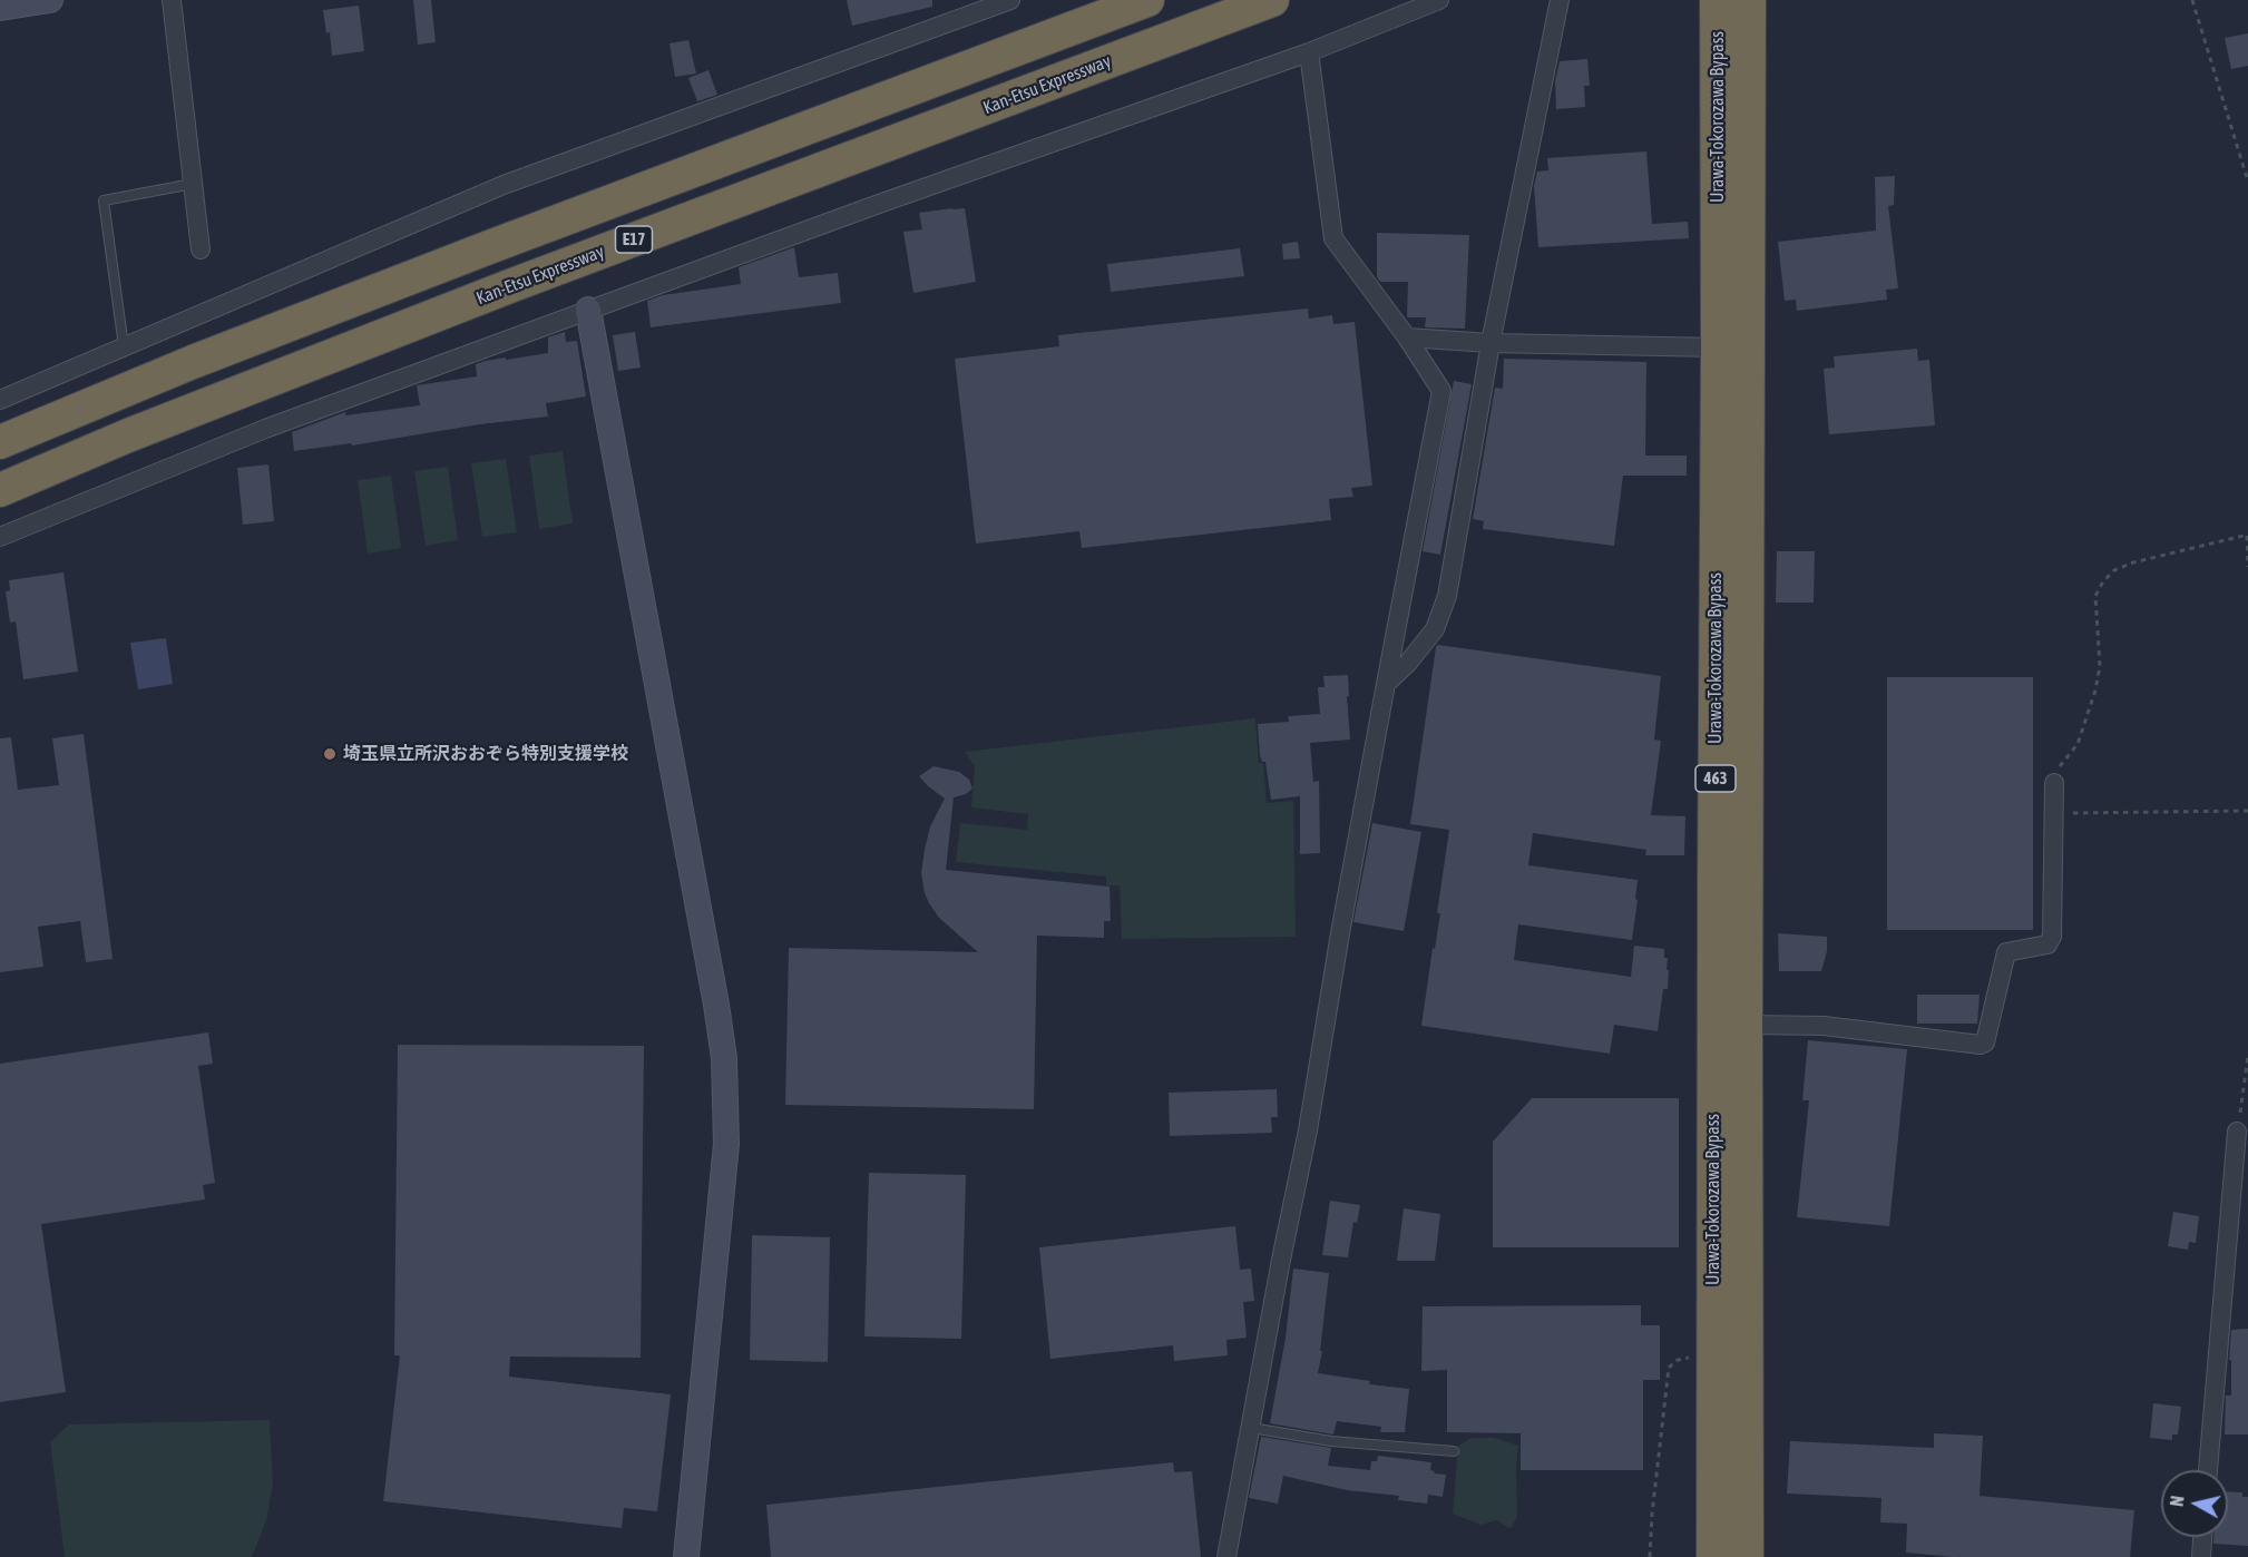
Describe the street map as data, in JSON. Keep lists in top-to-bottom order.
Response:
{
  "streets": {
    "highway": [
      "Kan-Etsu Expressway",
      "Urawa-Tokorozawa Bypass",
      "E17",
      "463"
    ]
  },
  "places": ["埼玉県立所沢おおぞら特別支援学校"],
  "north": "left"
}
